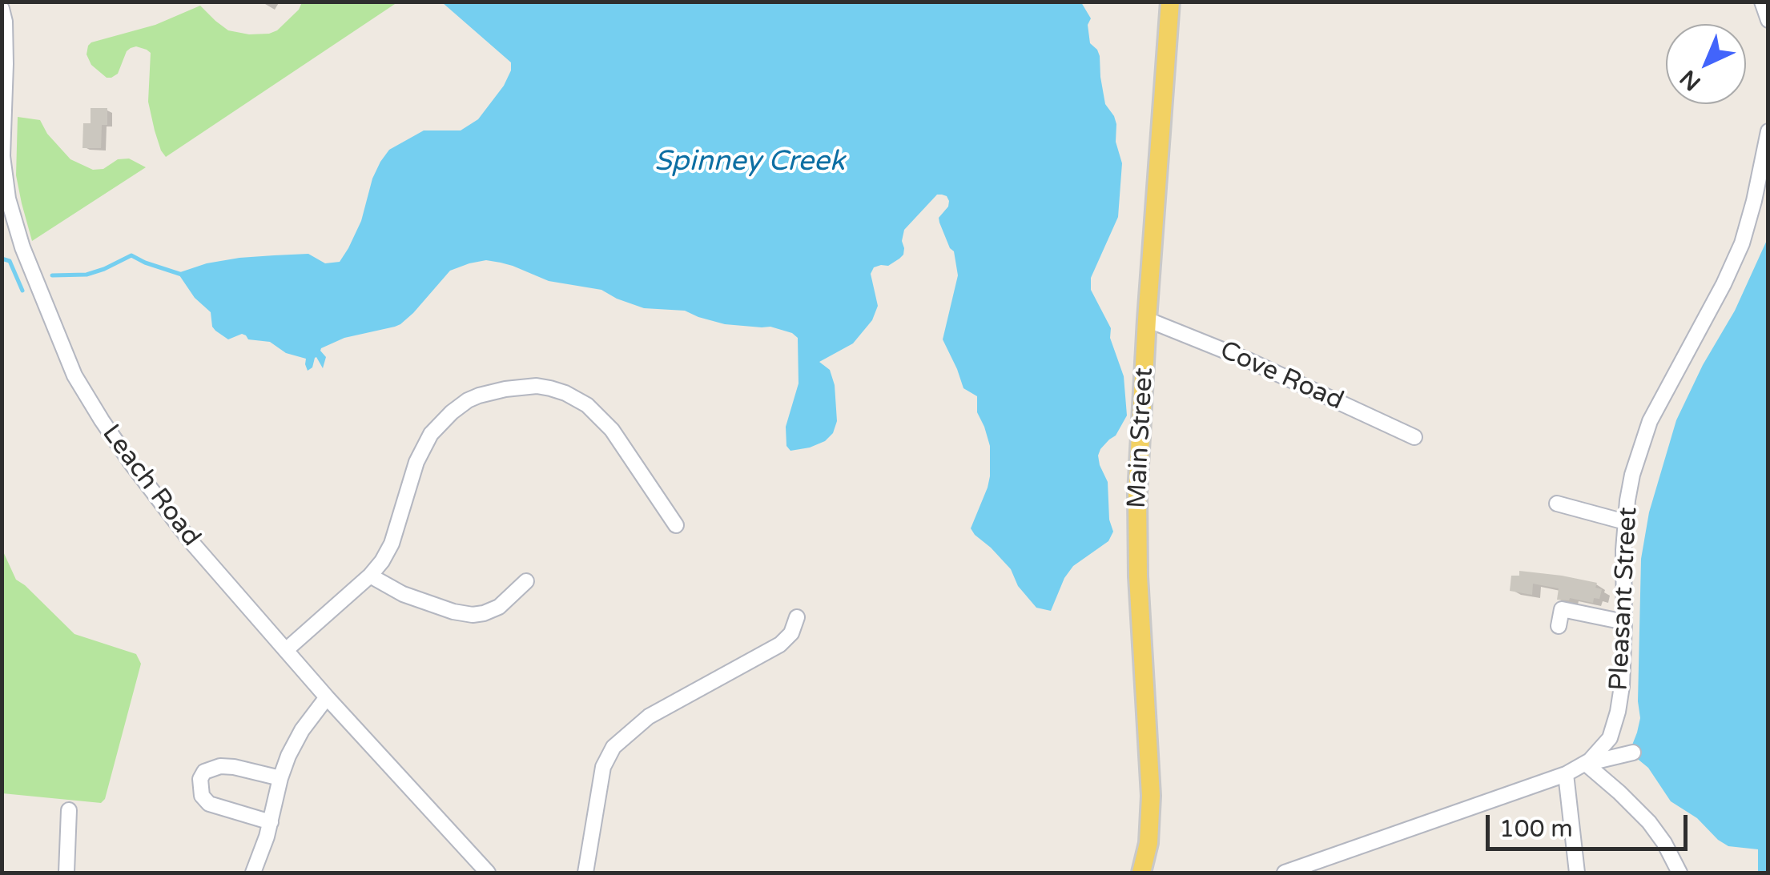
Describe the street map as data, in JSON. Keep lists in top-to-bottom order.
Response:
{
  "streets": {
    "main road": ["Main Street"],
    "street": ["Cove Road", "Leach Road", "Pleasant Street"]
  },
  "crossings": [
    ["Cove Road", "Main Street"]
  ],
  "water": ["Spinney Creek"],
  "scale_bar": "100 m",
  "north": "bottom left"
}
